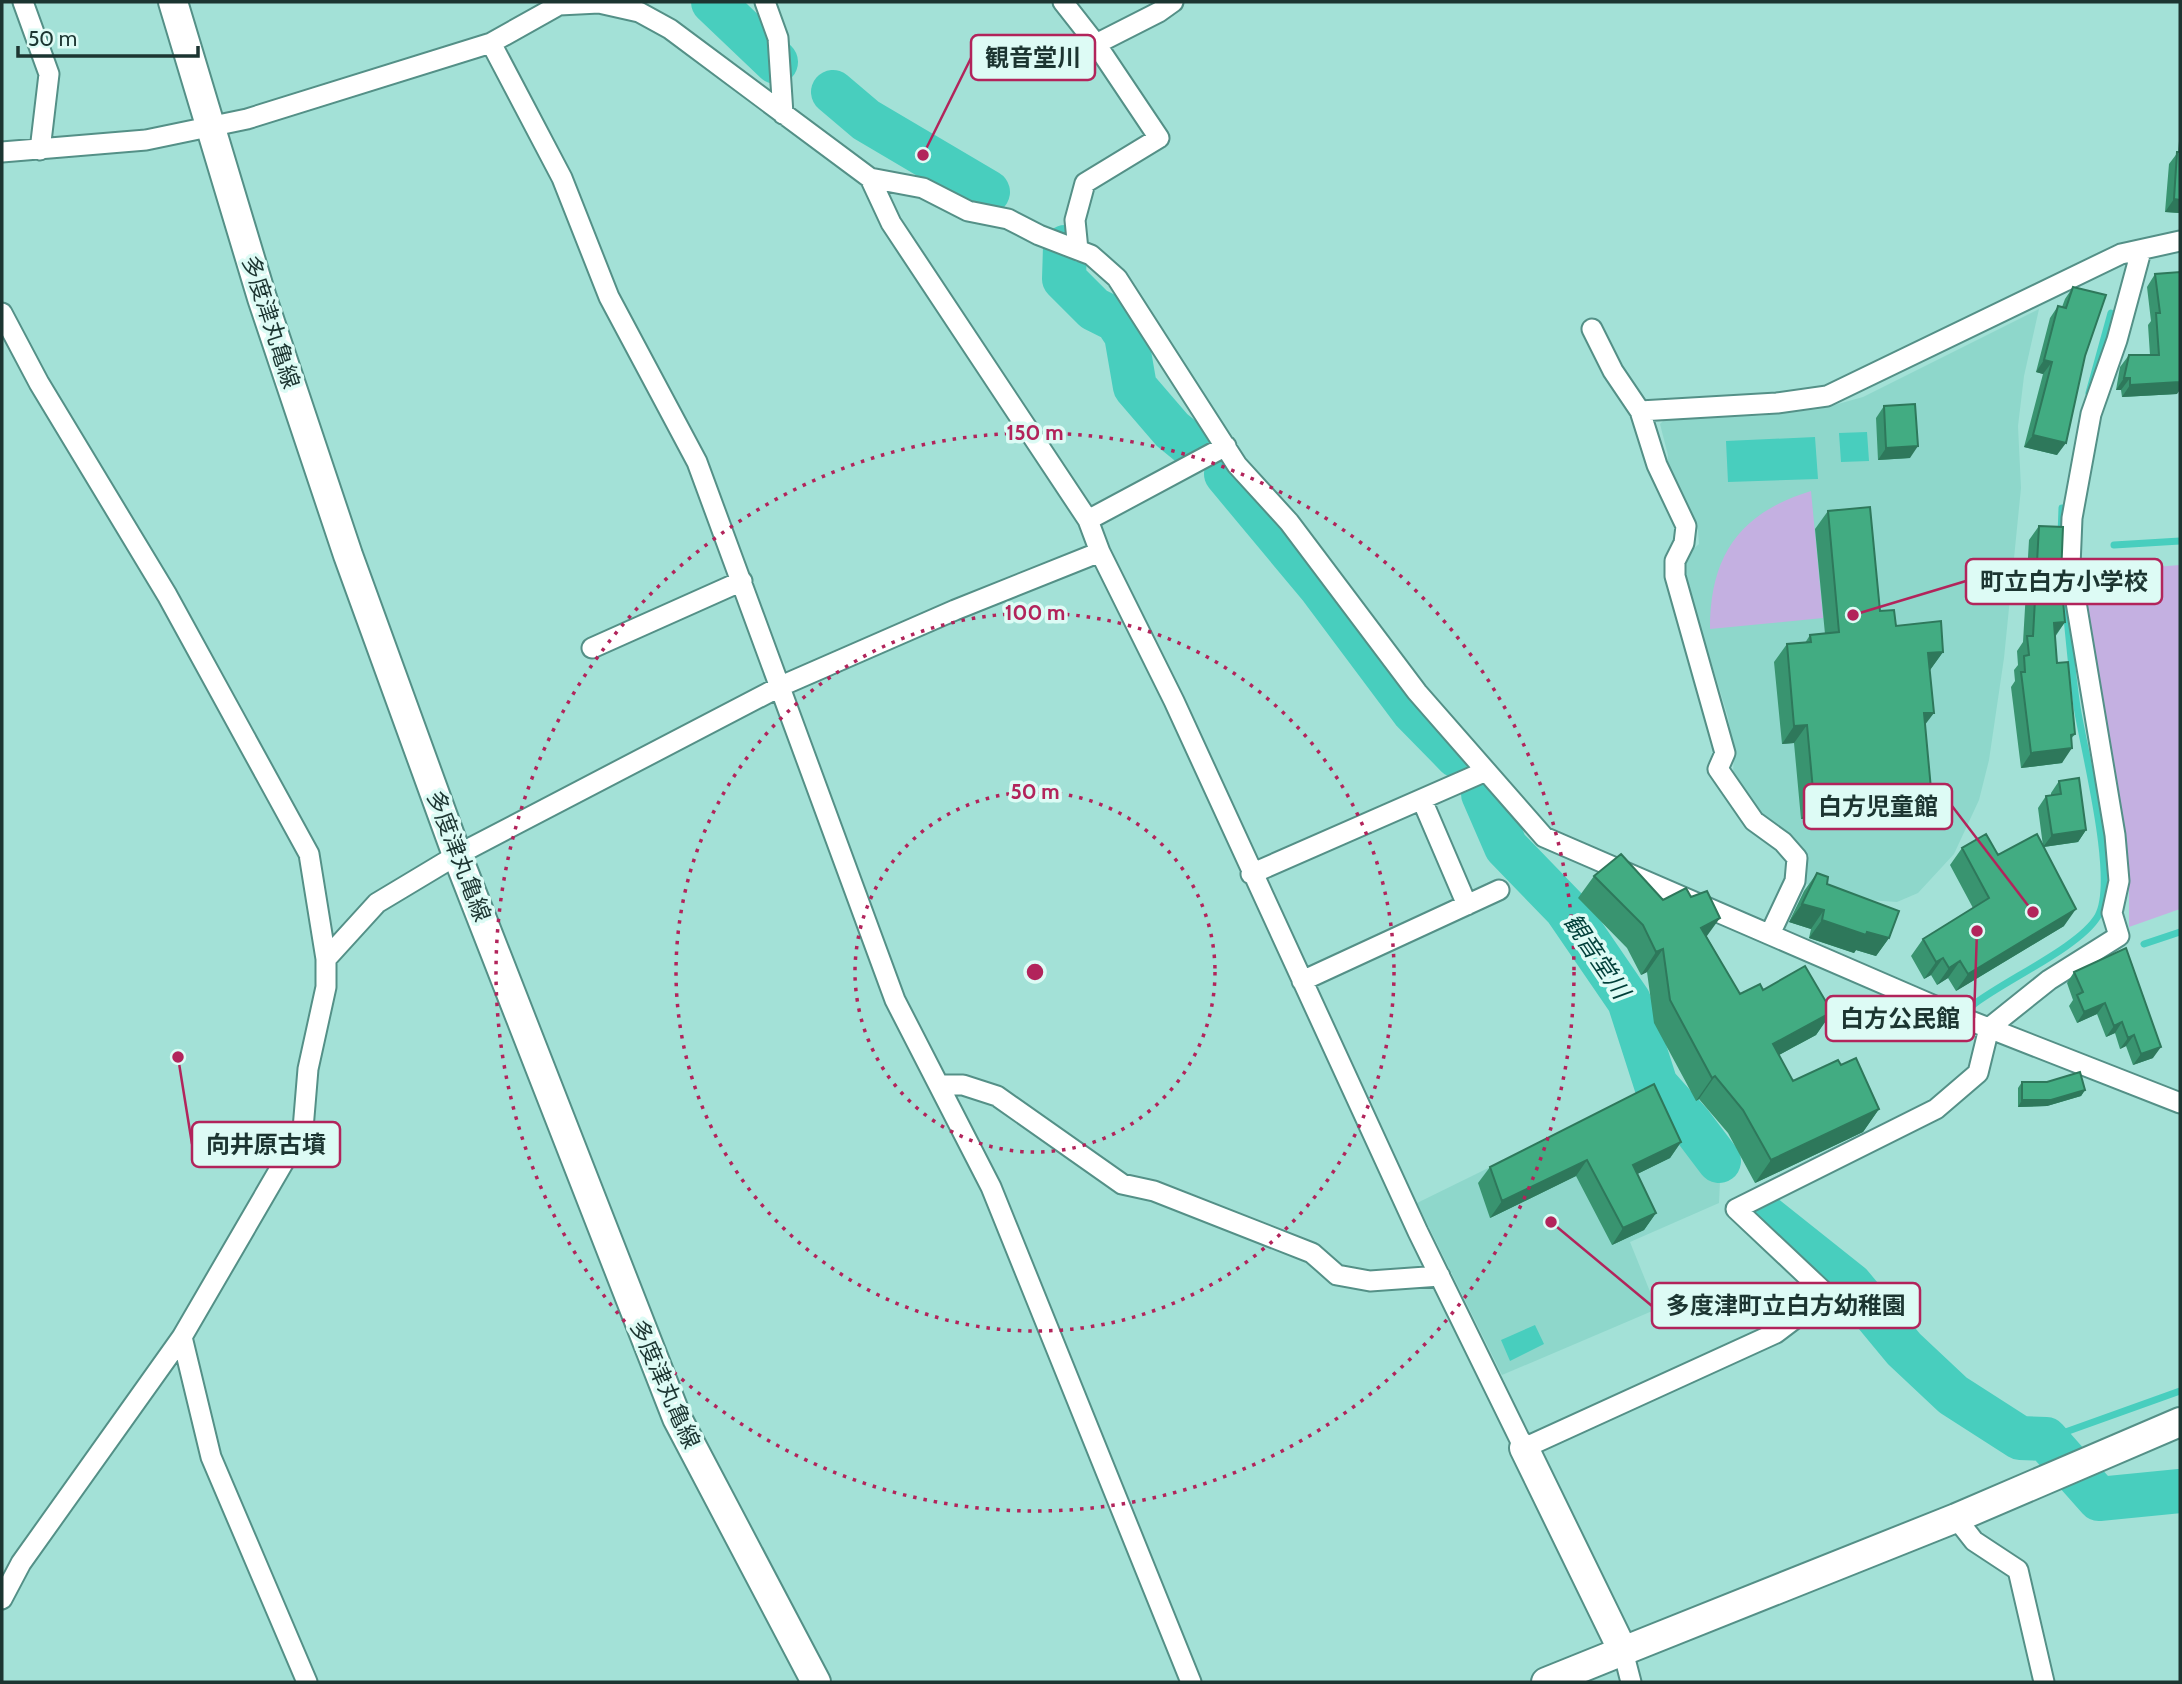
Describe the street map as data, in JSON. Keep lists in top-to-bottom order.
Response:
{
  "streets": {
    "main road": ["多度津丸亀線"]
  },
  "water": ["観音堂川"],
  "places": [
    "観音堂川",
    "町立白方小学校",
    "白方児童館",
    "白方公民館",
    "向井原古墳",
    "多度津町立白方幼稚園"
  ],
  "scale_bar": "50 m",
  "rings": ["150 m", "100 m", "50 m"]
}
